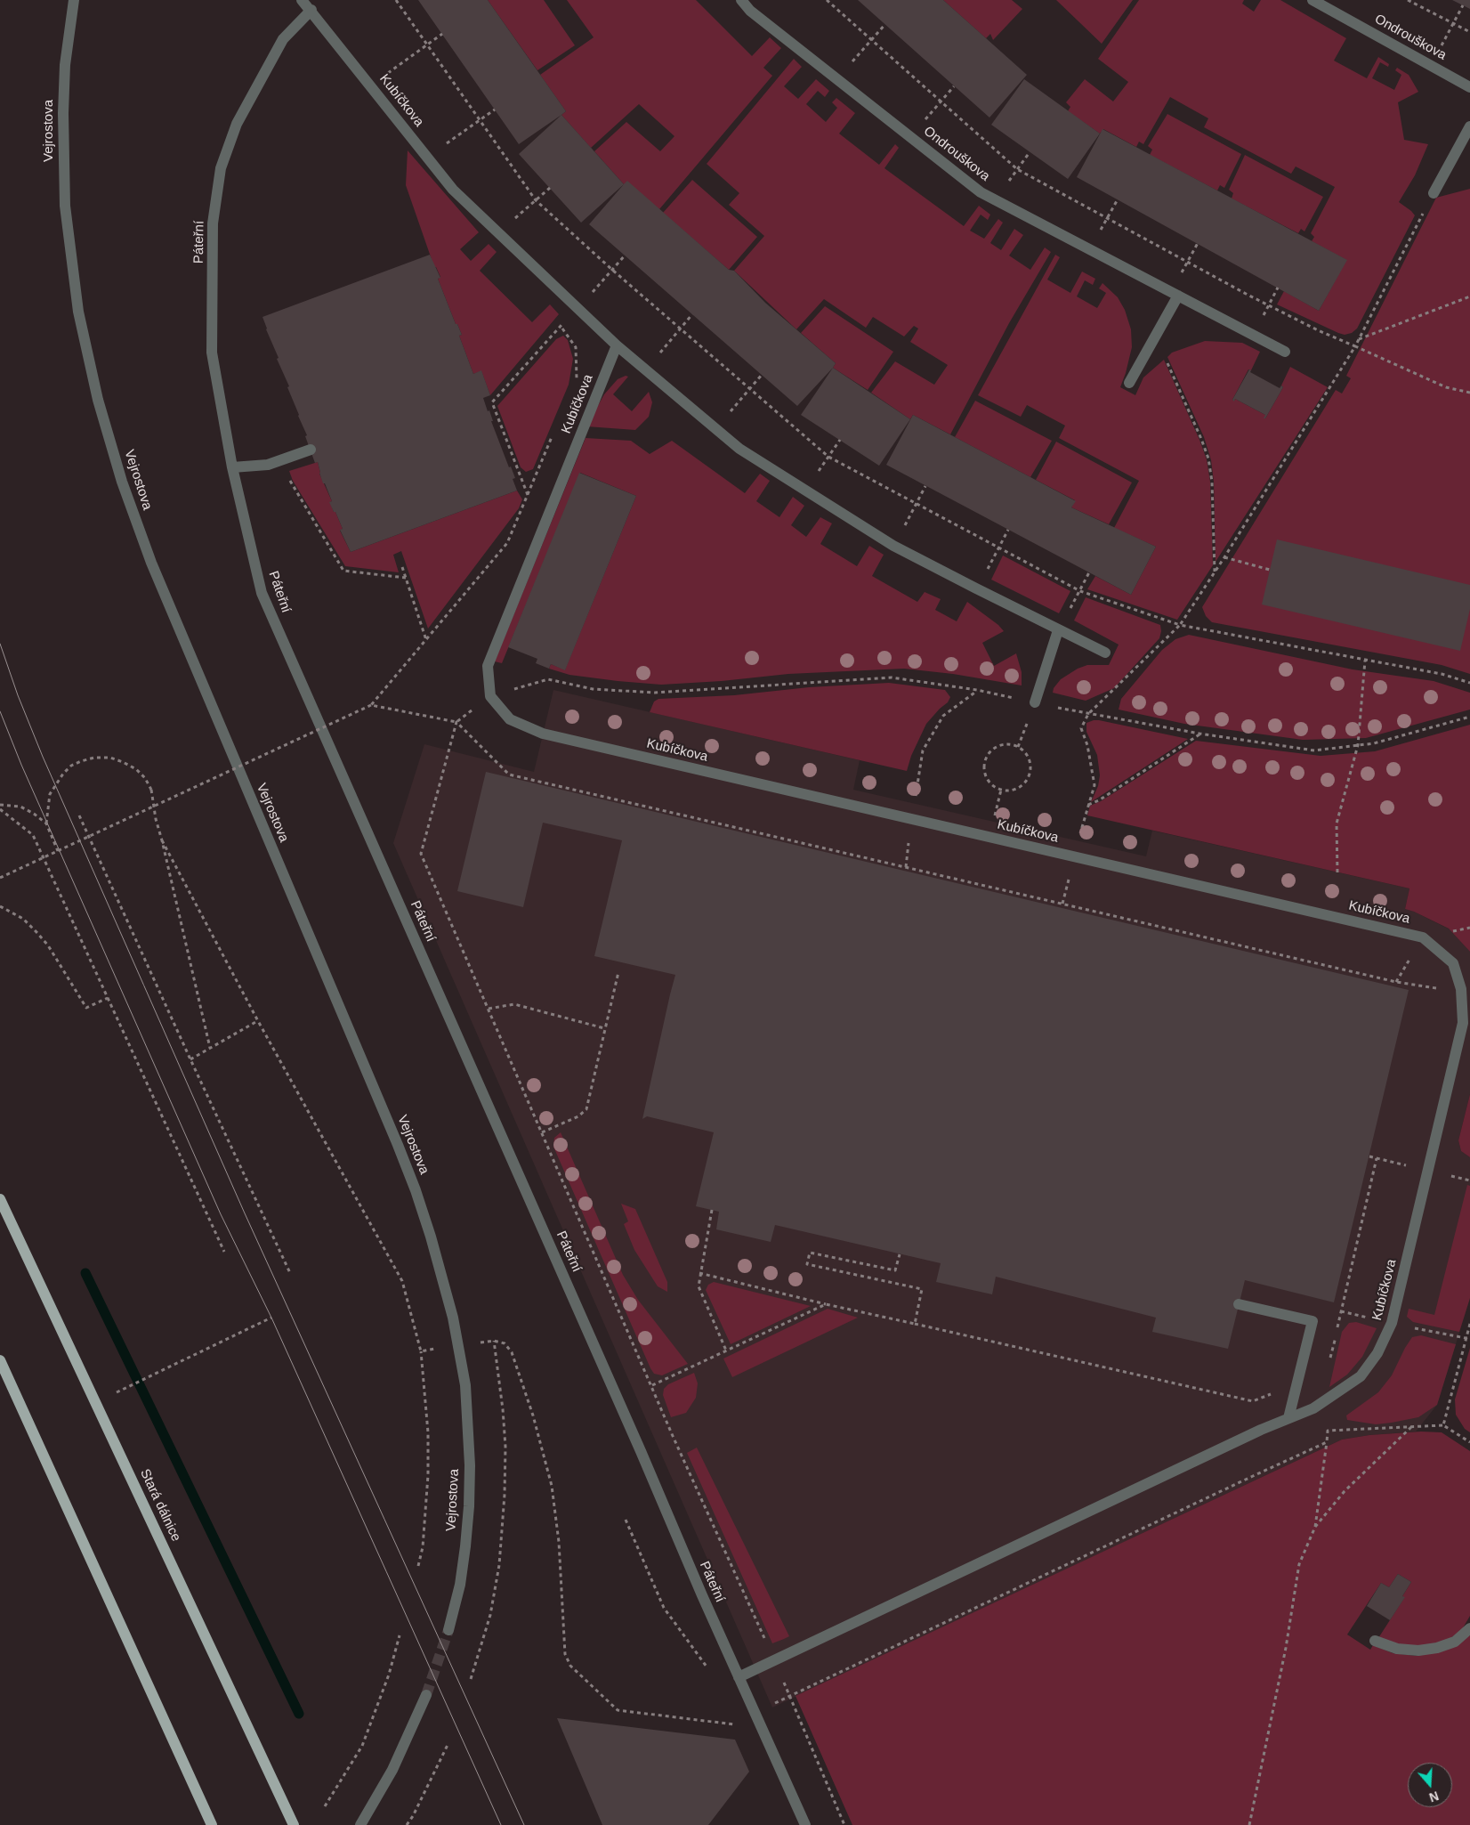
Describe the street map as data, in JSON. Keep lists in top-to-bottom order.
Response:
{
  "streets": {
    "main road": ["Stará dálnice"],
    "street": [
      "Ondrouškova",
      "Kubíčkova",
      "Vejrostova",
      "Páteřní"
    ]
  },
  "crossings": [
    ["Kubíčkova", "Páteřní"]
  ],
  "north": "bottom"
}
